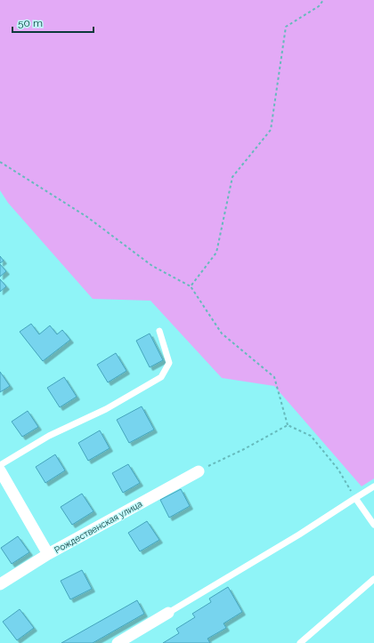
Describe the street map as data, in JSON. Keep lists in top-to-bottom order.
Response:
{
  "streets": {
    "street": ["Рождественская улица"]
  },
  "scale_bar": "50 m"
}
